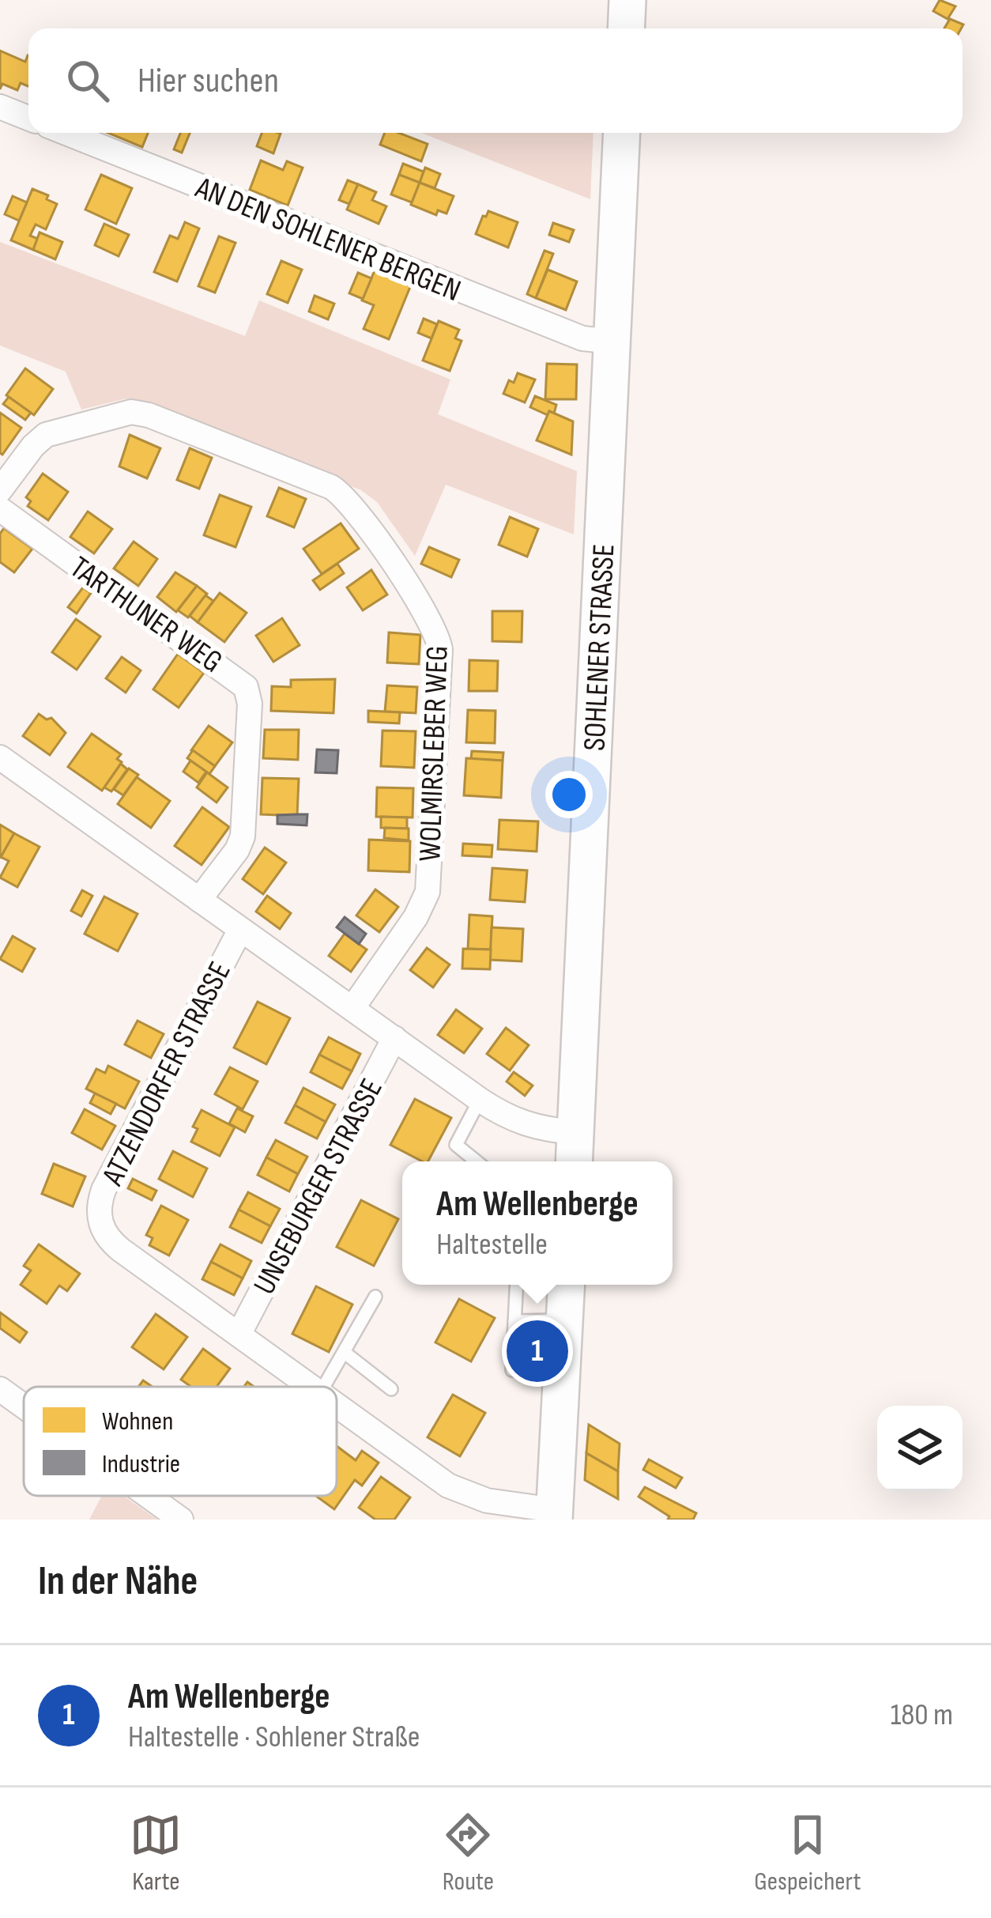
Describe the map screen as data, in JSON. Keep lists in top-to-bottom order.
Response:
{
  "streets": {
    "street": [
      "AN DEN SOHLENER BERGEN",
      "TARTHUNER WEG",
      "SOHLENER STRASSE",
      "WOLMIRSLEBER WEG",
      "ATZENDORFER STRASSE",
      "UNSEBURGER STRASSE"
    ]
  },
  "crossings": [
    ["AN DEN SOHLENER BERGEN", "SOHLENER STRASSE"],
    ["ATZENDORFER STRASSE", "UNSEBURGER STRASSE"]
  ],
  "legend": ["Wohnen", "Industrie"],
  "page": {
    "search": "Hier suchen",
    "popup": ["Am Wellenberge", "Haltestelle"],
    "pins": "1",
    "heading": "In der Nähe",
    "list": [
      {
        "mark": "1",
        "name": "Am Wellenberge",
        "note": "Haltestelle · Sohlener Straße",
        "value": "180 m"
      }
    ],
    "nav": ["Karte", "Route", "Gespeichert"]
  }
}
